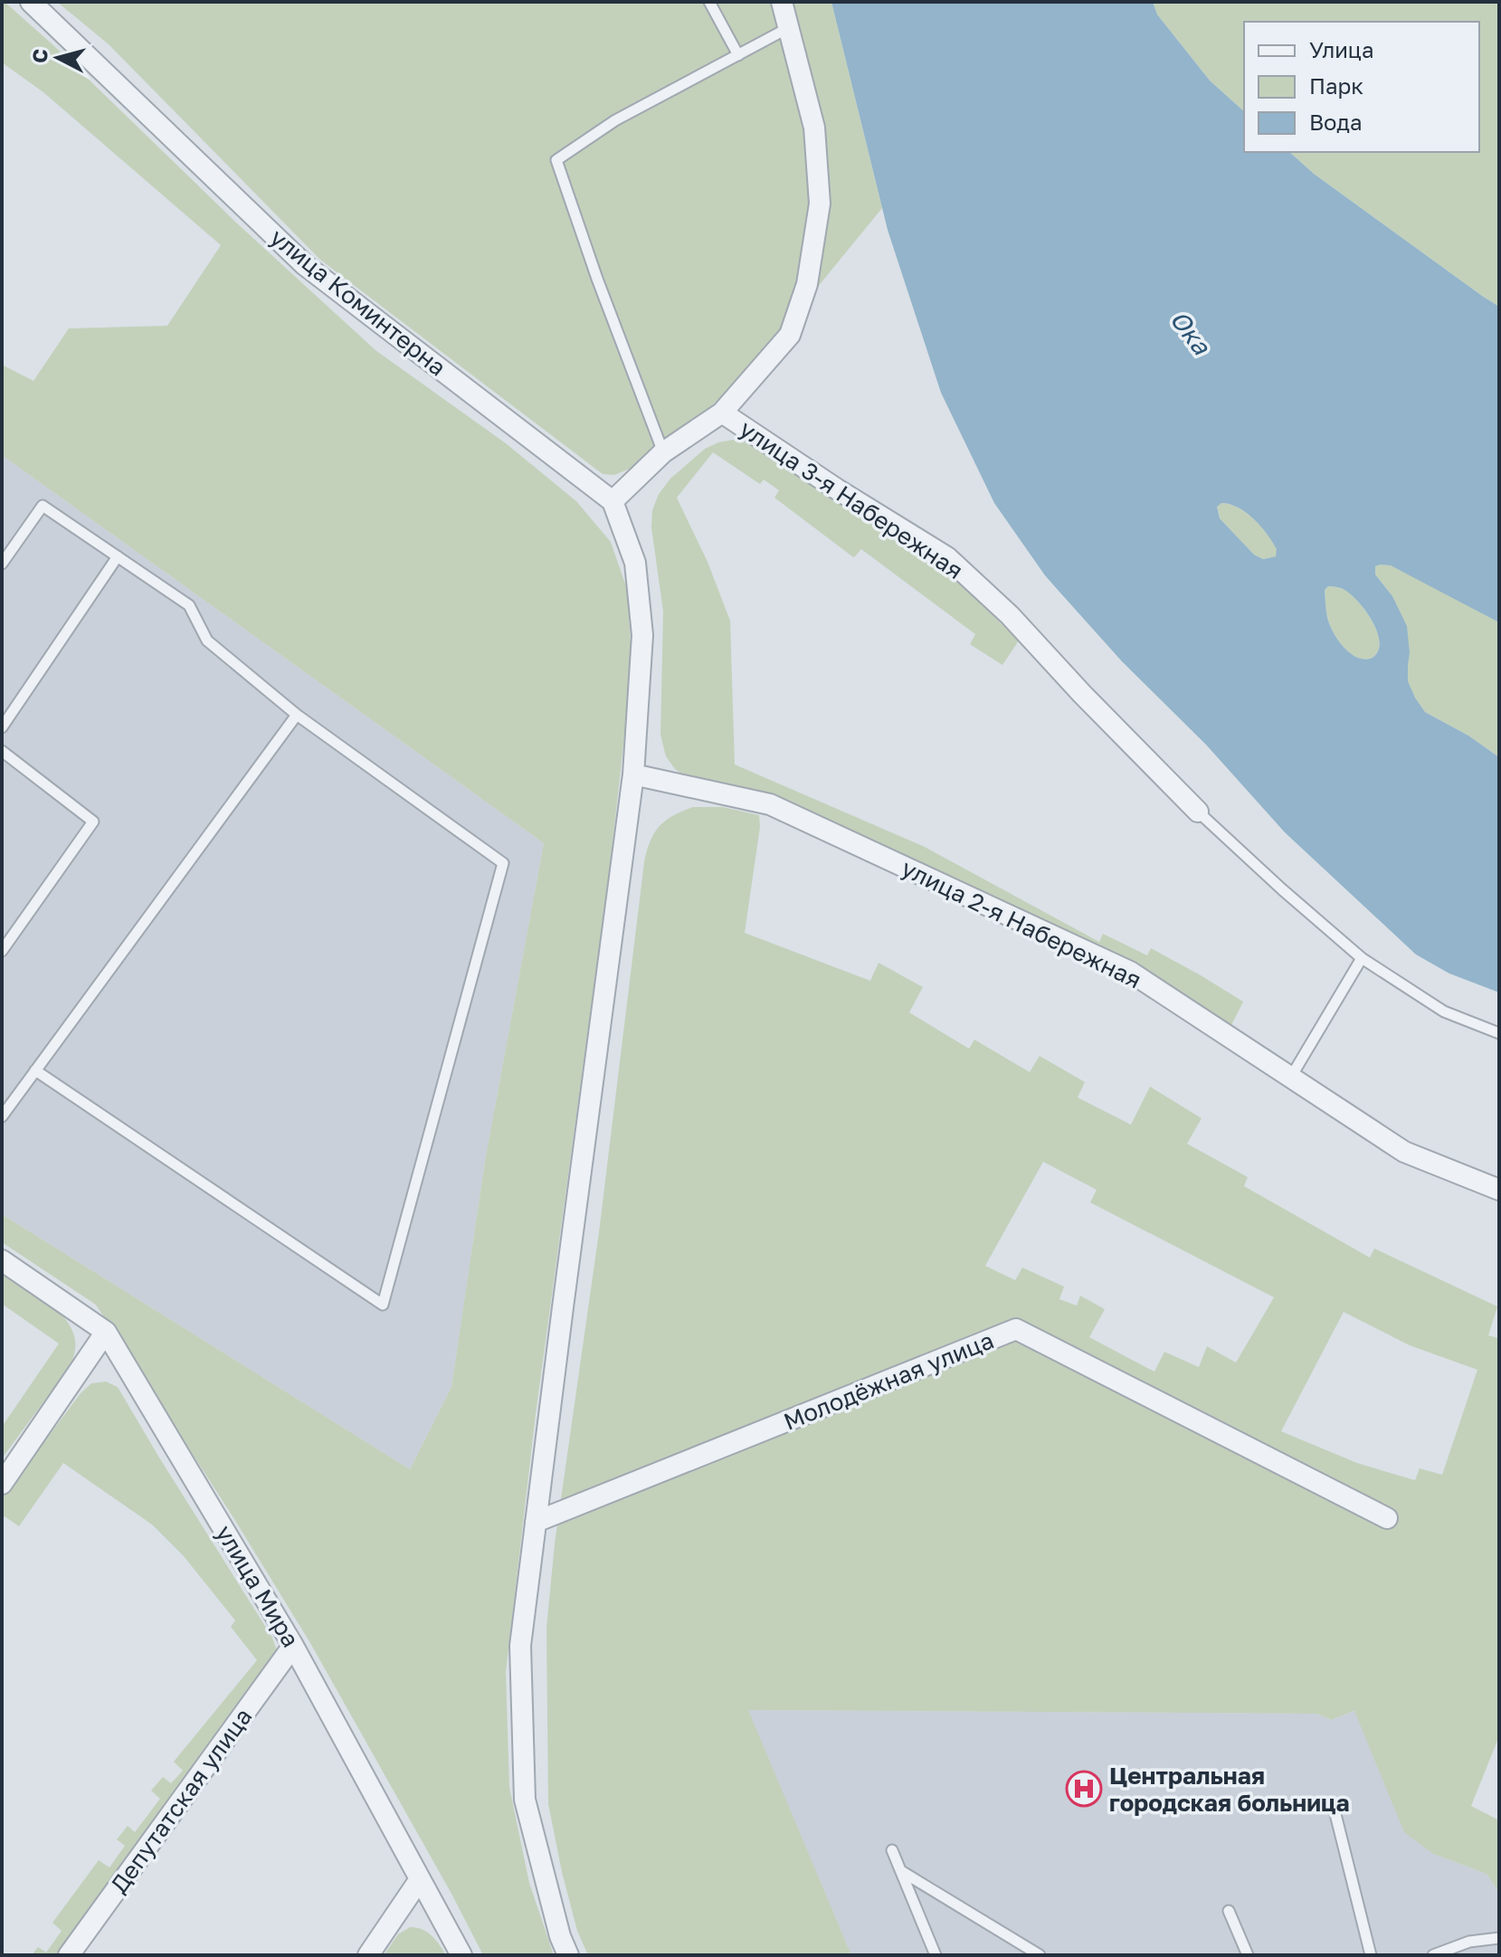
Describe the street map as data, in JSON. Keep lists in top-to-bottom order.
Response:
{
  "streets": {
    "street": [
      "улица Коминтерна",
      "улица 3-я Набережная",
      "улица 2-я Набережная",
      "Молодёжная улица",
      "улица Мира",
      "Депутатская улица"
    ]
  },
  "crossings": [
    ["улица Мира", "Депутатская улица"]
  ],
  "water": ["Ока"],
  "places": {
    "hospital": ["Центральная городская больница"]
  },
  "legend": ["Улица", "Парк", "Вода"],
  "north": "left"
}
